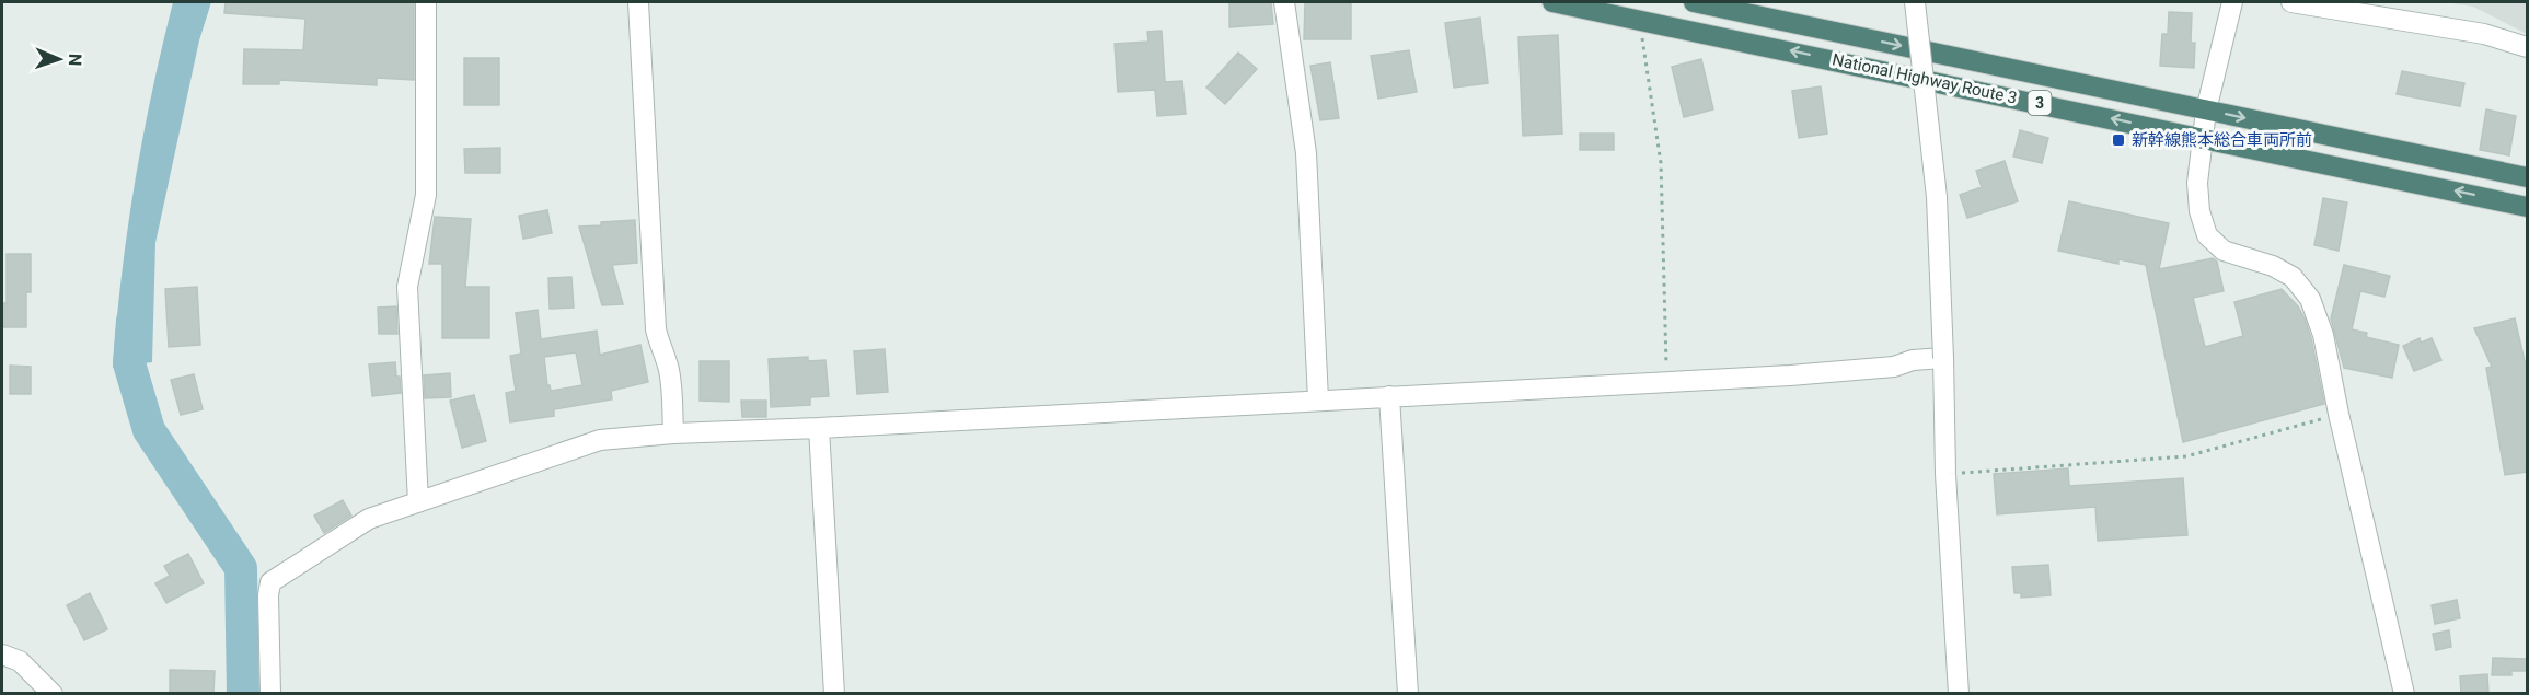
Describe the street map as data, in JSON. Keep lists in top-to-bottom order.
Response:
{
  "streets": {
    "highway": ["National Highway Route 3", "3"]
  },
  "places": {
    "transit": ["新幹線熊本総合車両所前"]
  },
  "north": "right"
}
